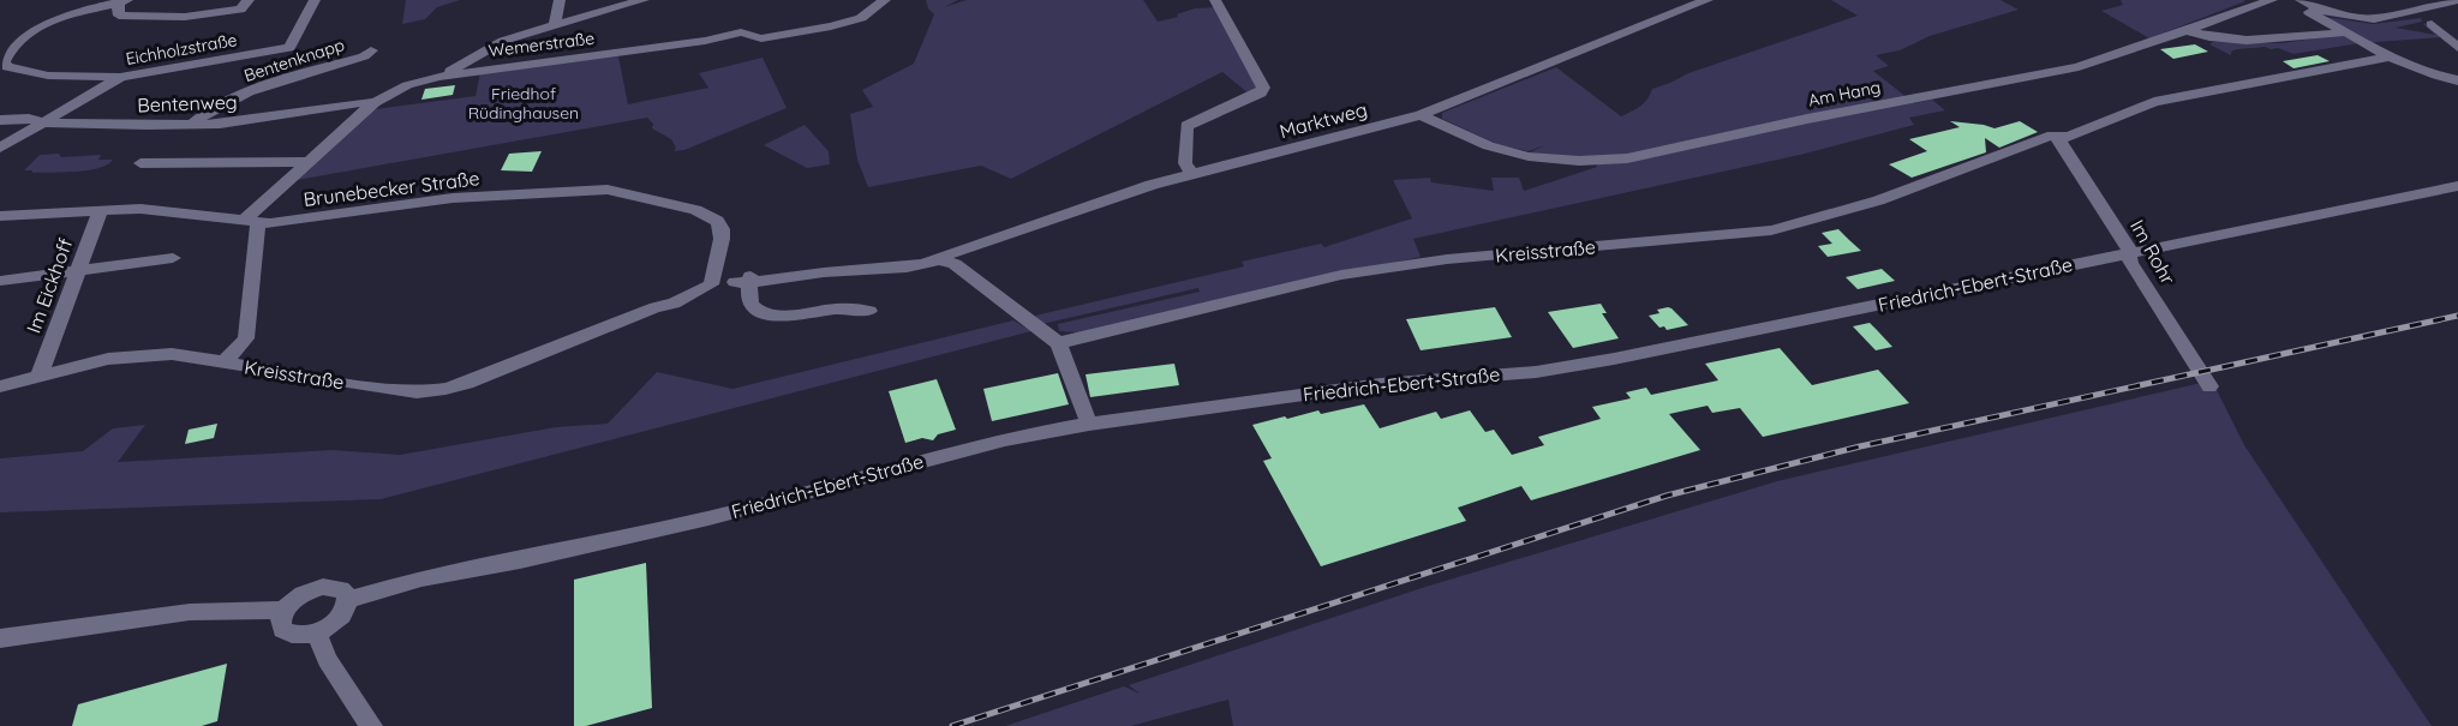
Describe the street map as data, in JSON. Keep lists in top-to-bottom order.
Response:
{
  "streets": {
    "street": [
      "Wemerstraße",
      "Eichholzstraße",
      "Bentenknapp",
      "Am Hang",
      "Bentenweg",
      "Marktweg",
      "Brunebecker Straße",
      "Kreisstraße",
      "Im Rohr",
      "Friedrich-Ebert-Straße",
      "Im Eickhoff"
    ]
  },
  "crossings": [
    ["Wemerstraße", "Bentenweg"],
    ["Wemerstraße", "Brunebecker Straße"],
    ["Eichholzstraße", "Bentenweg"],
    ["Bentenknapp", "Bentenweg"],
    ["Am Hang", "Marktweg"],
    ["Marktweg", "Kreisstraße"],
    ["Brunebecker Straße", "Kreisstraße"],
    ["Brunebecker Straße", "Im Eickhoff"],
    ["Kreisstraße", "Im Rohr"],
    ["Kreisstraße", "Im Eickhoff"],
    ["Im Rohr", "Friedrich-Ebert-Straße"]
  ],
  "parks": ["Friedhof Rüdinghausen"]
}
